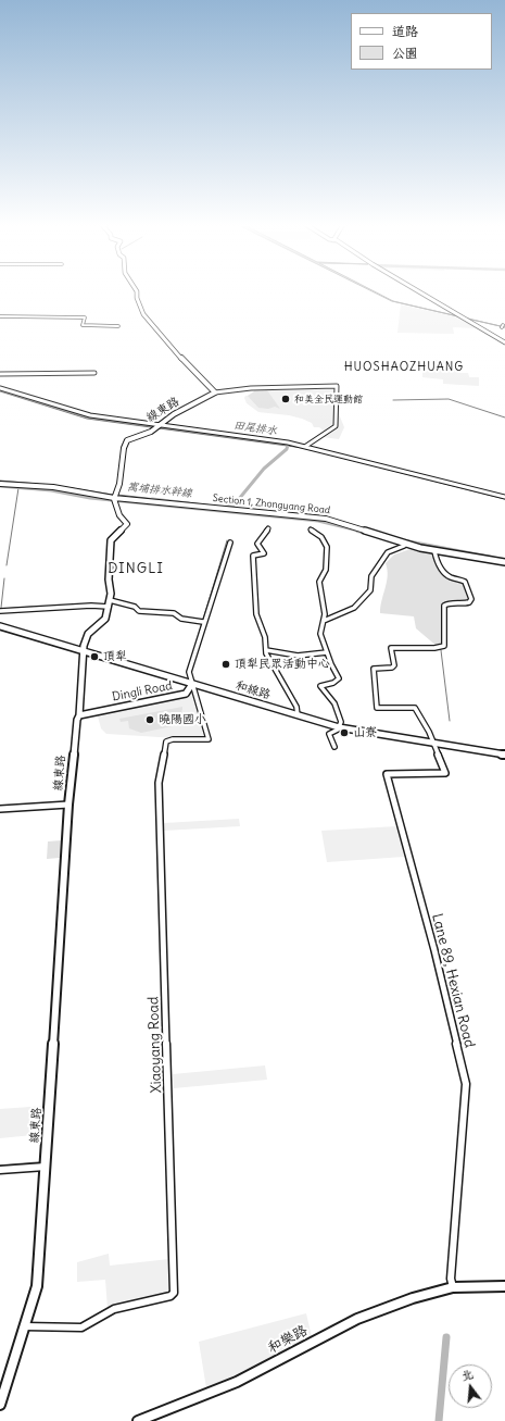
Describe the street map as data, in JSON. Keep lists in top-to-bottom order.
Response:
{
  "streets": {
    "street": [
      "線東路",
      "Section 1, Zhongyang Road",
      "和線路",
      "Dingli Road",
      "Lane 89, Hexian Road",
      "Xiaoyang Road",
      "和樂路"
    ]
  },
  "crossings": [
    ["線東路", "Section 1, Zhongyang Road"],
    ["線東路", "和線路"],
    ["線東路", "Dingli Road"],
    ["線東路", "Xiaoyang Road"],
    ["和線路", "Dingli Road"],
    ["和線路", "Lane 89, Hexian Road"],
    ["和線路", "Xiaoyang Road"],
    ["Dingli Road", "Xiaoyang Road"],
    ["Lane 89, Hexian Road", "和樂路"]
  ],
  "districts": ["HUOSHAOZHUANG", "DINGLI"],
  "water": ["田尾排水", "寓埔排水幹線"],
  "places": [
    "和美全民運動館",
    "頂犁",
    "頂犁民眾活動中心",
    "曉陽國小",
    "山寮"
  ],
  "legend": ["道路", "公園"],
  "north": "top"
}
